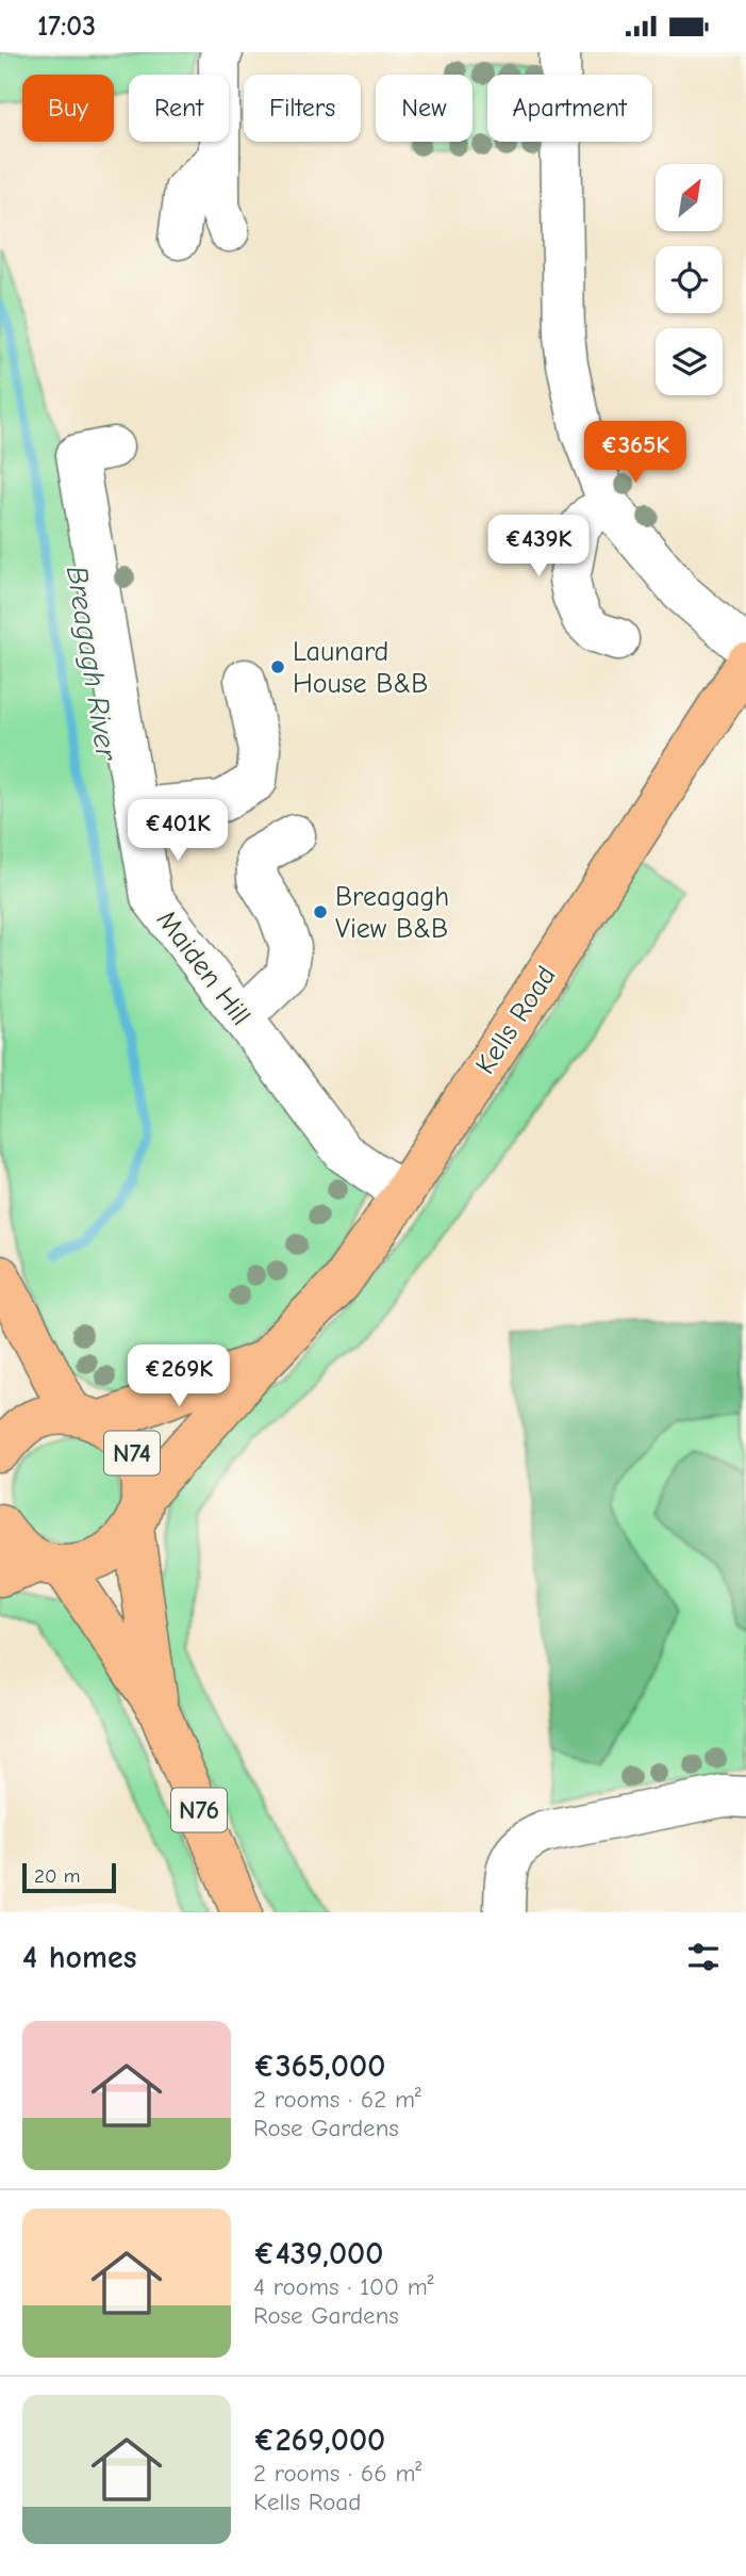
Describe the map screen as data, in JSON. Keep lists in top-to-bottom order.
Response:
{
  "streets": {
    "main road": ["Kells Road", "N74", "N76"],
    "street": ["Maiden Hill"]
  },
  "crossings": [
    ["Maiden Hill", "Kells Road"],
    ["Kells Road", "N74"],
    ["Kells Road", "N76"],
    ["N74", "N76"]
  ],
  "water": ["Breagagh River"],
  "places": ["Launard House B&B", "Breagagh View B&B"],
  "scale_bar": "20 m",
  "north": "top right",
  "page": {
    "status": "17:03",
    "chip": [
      "Buy",
      "Rent",
      "Filters",
      "New",
      "Apartment"
    ],
    "price": [
      "€365K",
      "€439K",
      "€401K",
      "€269K"
    ],
    "scale": "20 m",
    "heading": "4 homes",
    "list": [
      {
        "name": "€365,000",
        "note": "2 rooms · 62 m² · Rose Gardens"
      },
      {
        "name": "€439,000",
        "note": "4 rooms · 100 m² · Rose Gardens"
      },
      {
        "name": "€269,000",
        "note": "2 rooms · 66 m² · Kells Road"
      }
    ]
  }
}
